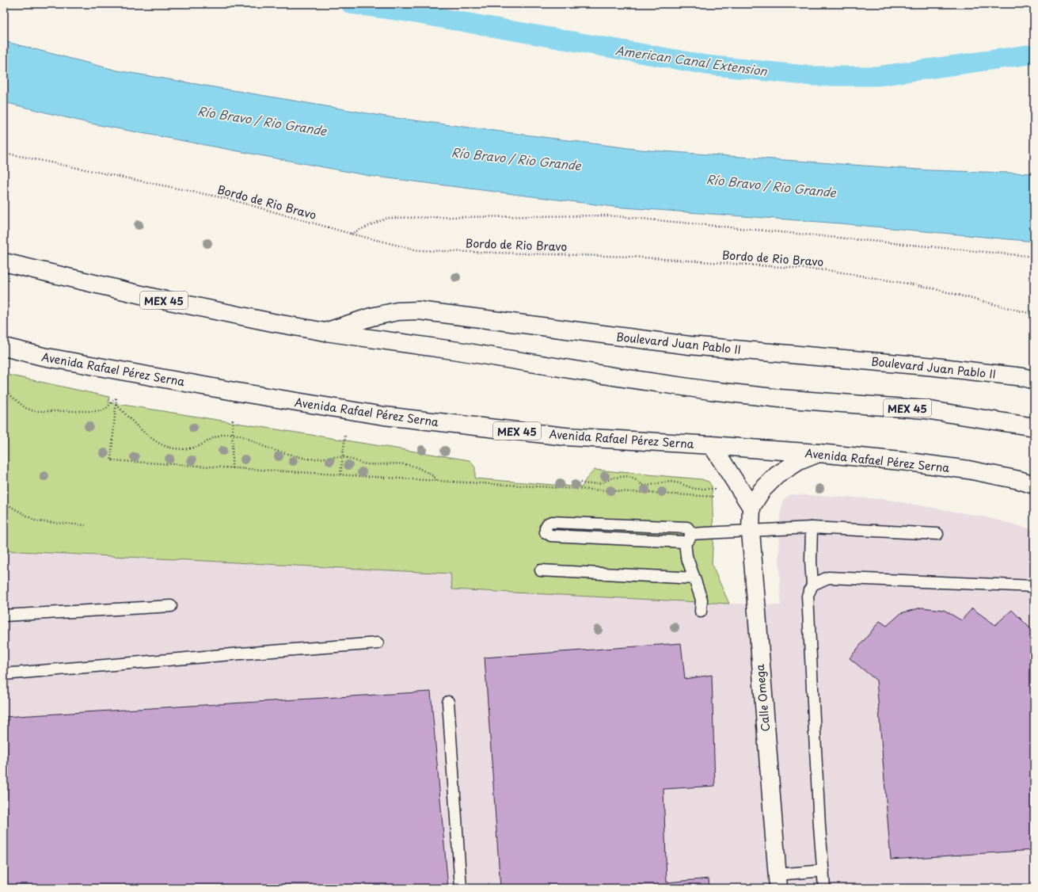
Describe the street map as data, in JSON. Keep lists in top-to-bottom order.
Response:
{
  "streets": {
    "main road": [
      "MEX 45",
      "Boulevard Juan Pablo II",
      "Avenida Rafael Pérez Serna",
      "Calle Omega"
    ],
    "path": ["Bordo de Rio Bravo"]
  },
  "crossings": [
    ["MEX 45", "Boulevard Juan Pablo II"]
  ],
  "water": ["American Canal Extension", "Río Bravo / Rio Grande"]
}
